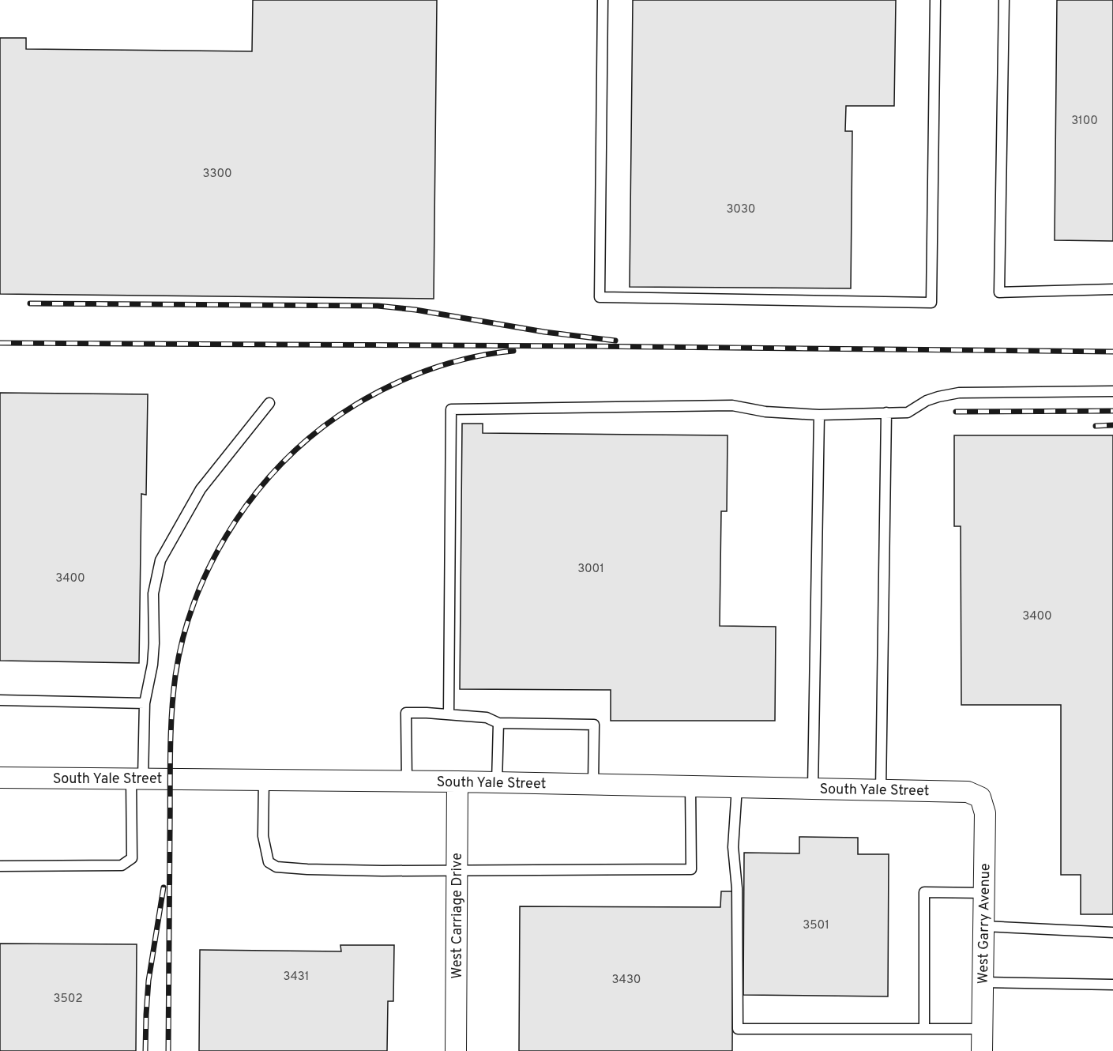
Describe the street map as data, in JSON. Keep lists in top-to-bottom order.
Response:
{
  "streets": {
    "street": ["South Yale Street", "West Carriage Drive", "West Garry Avenue"]
  },
  "crossings": [
    ["South Yale Street", "West Carriage Drive"],
    ["South Yale Street", "West Garry Avenue"]
  ],
  "house_numbers": [
    "3100",
    "3300",
    "3030",
    "3001",
    "3400",
    "3400",
    "3501",
    "3431",
    "3430",
    "3502"
  ]
}
